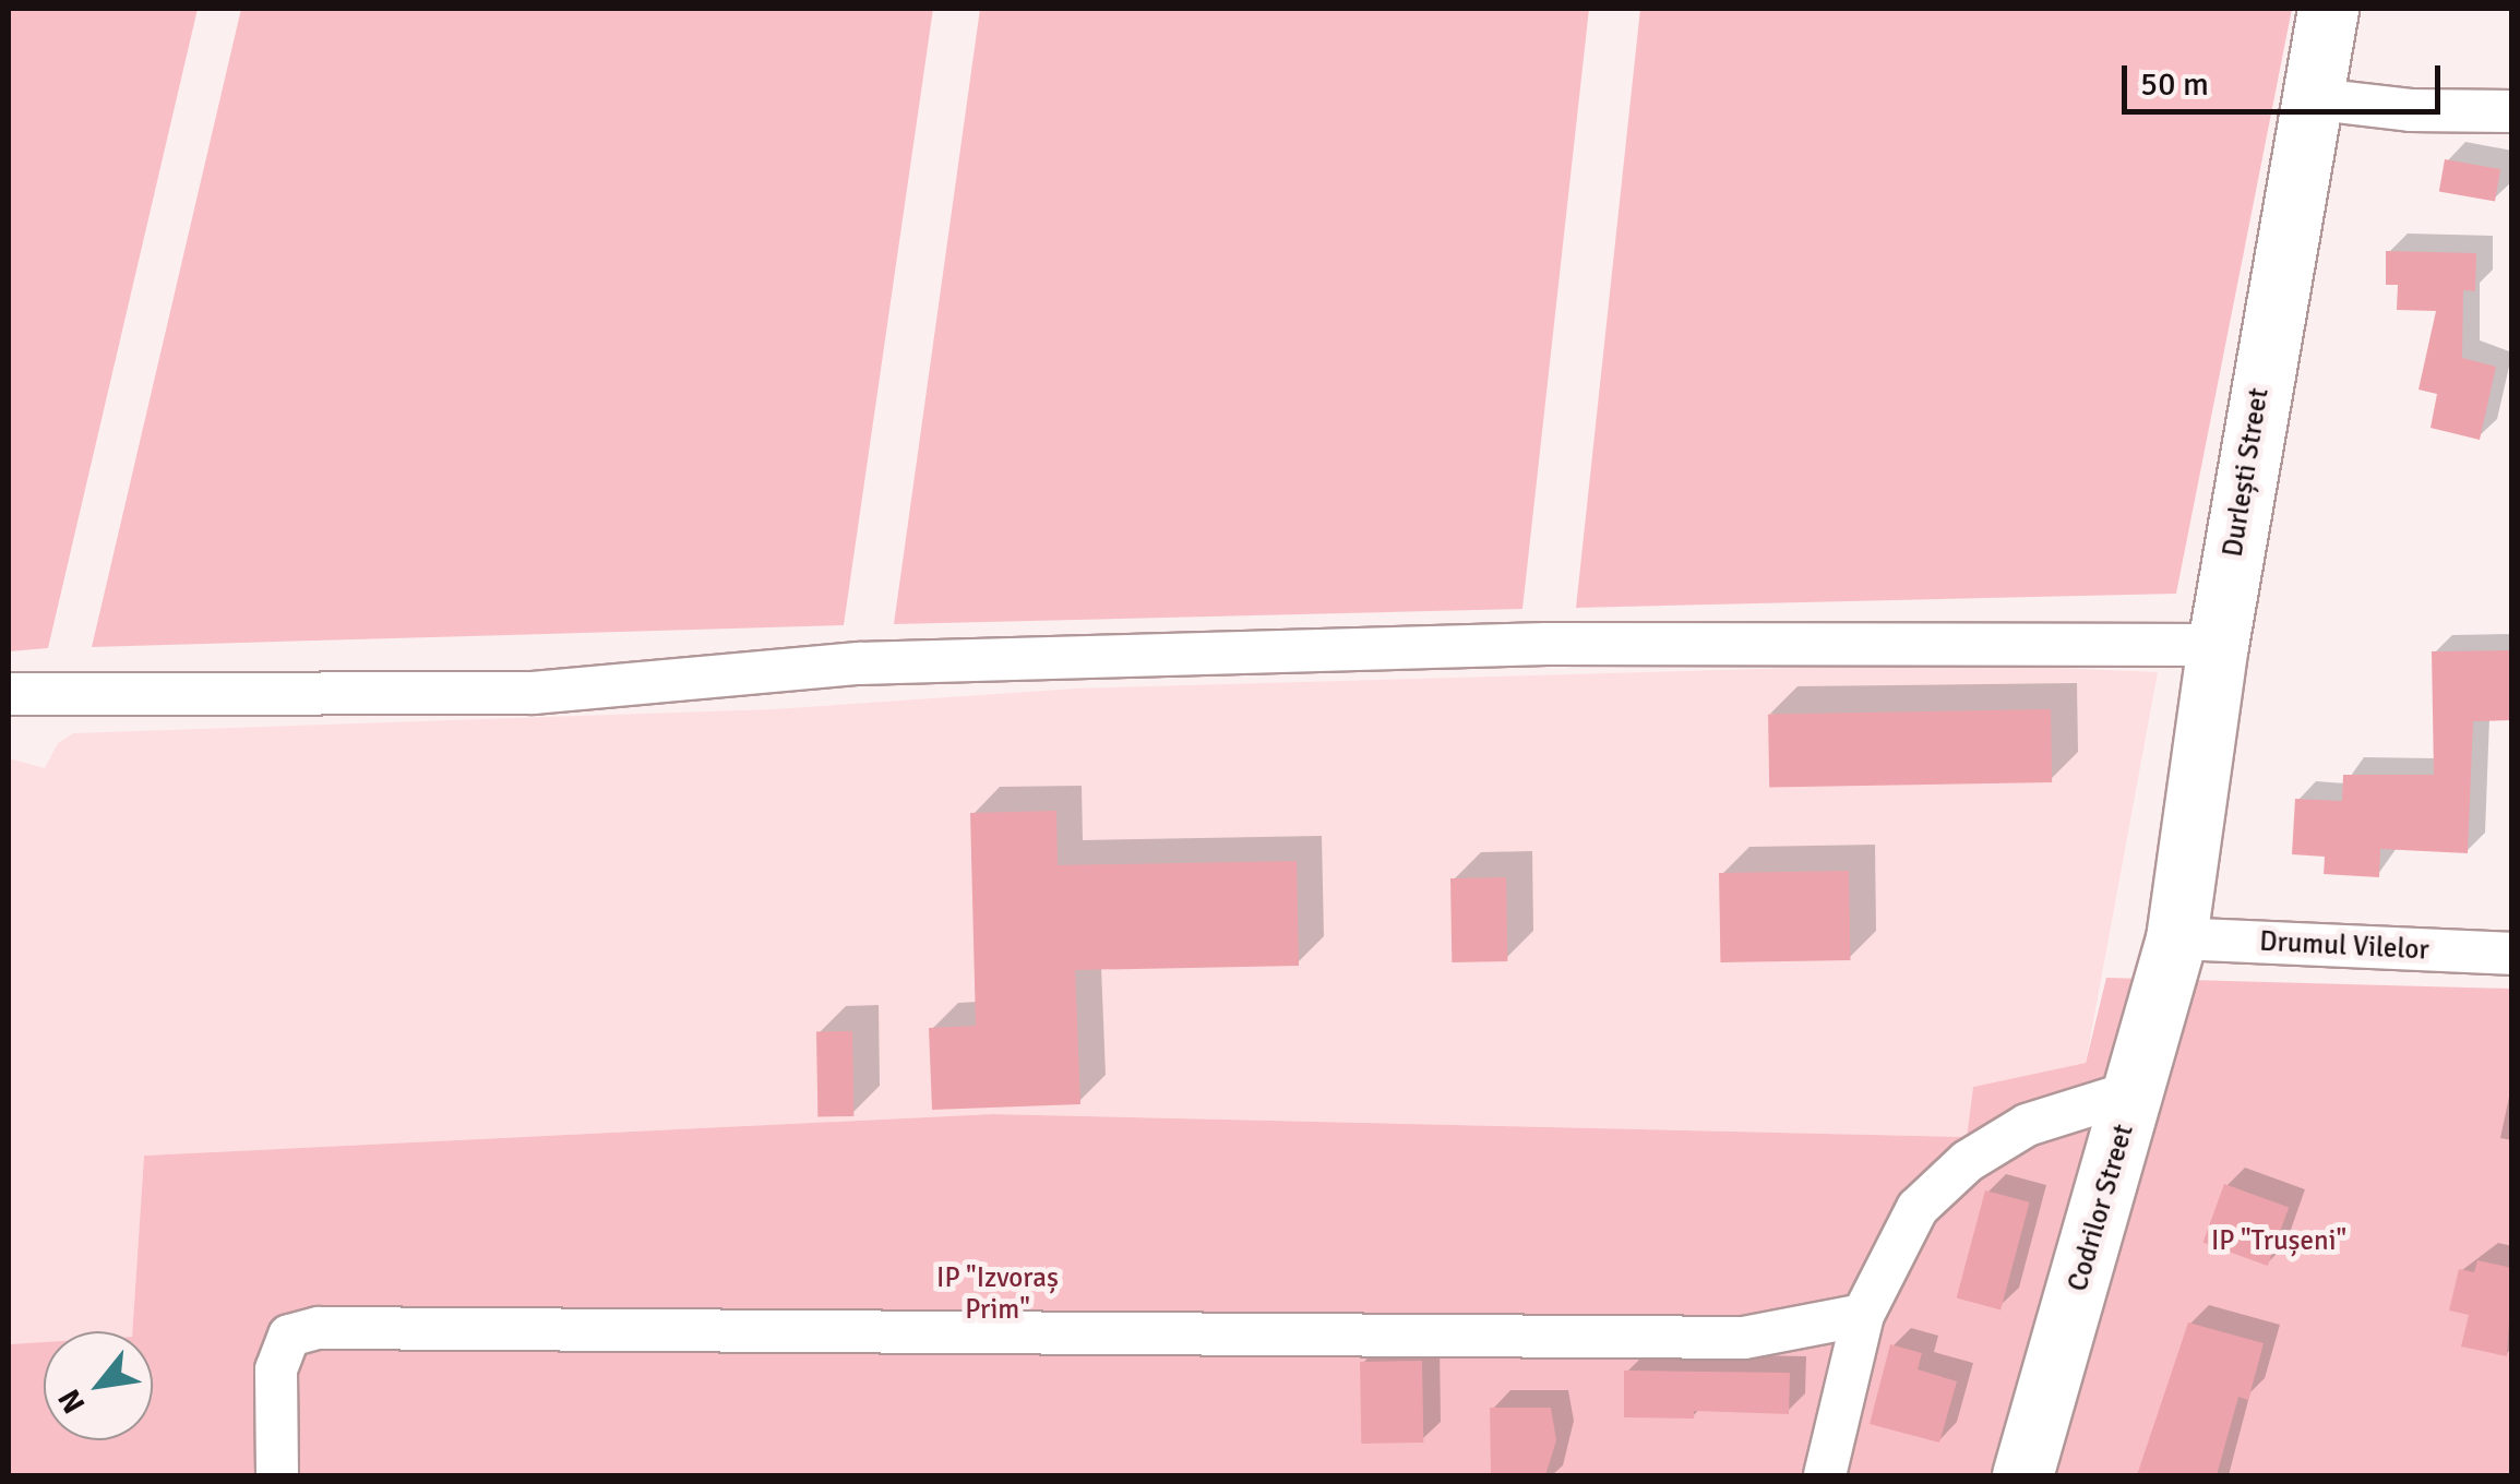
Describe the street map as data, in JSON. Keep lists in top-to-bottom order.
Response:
{
  "streets": {
    "street": ["Durlești Street", "Drumul Vilelor", "Codrilor Street"]
  },
  "crossings": [
    ["Durlești Street", "Drumul Vilelor"],
    ["Durlești Street", "Codrilor Street"],
    ["Drumul Vilelor", "Codrilor Street"]
  ],
  "parks": ["IP \"Trușeni\"", "IP \"Izvoraș Prim\""],
  "scale_bar": "50 m",
  "north": "bottom left"
}
